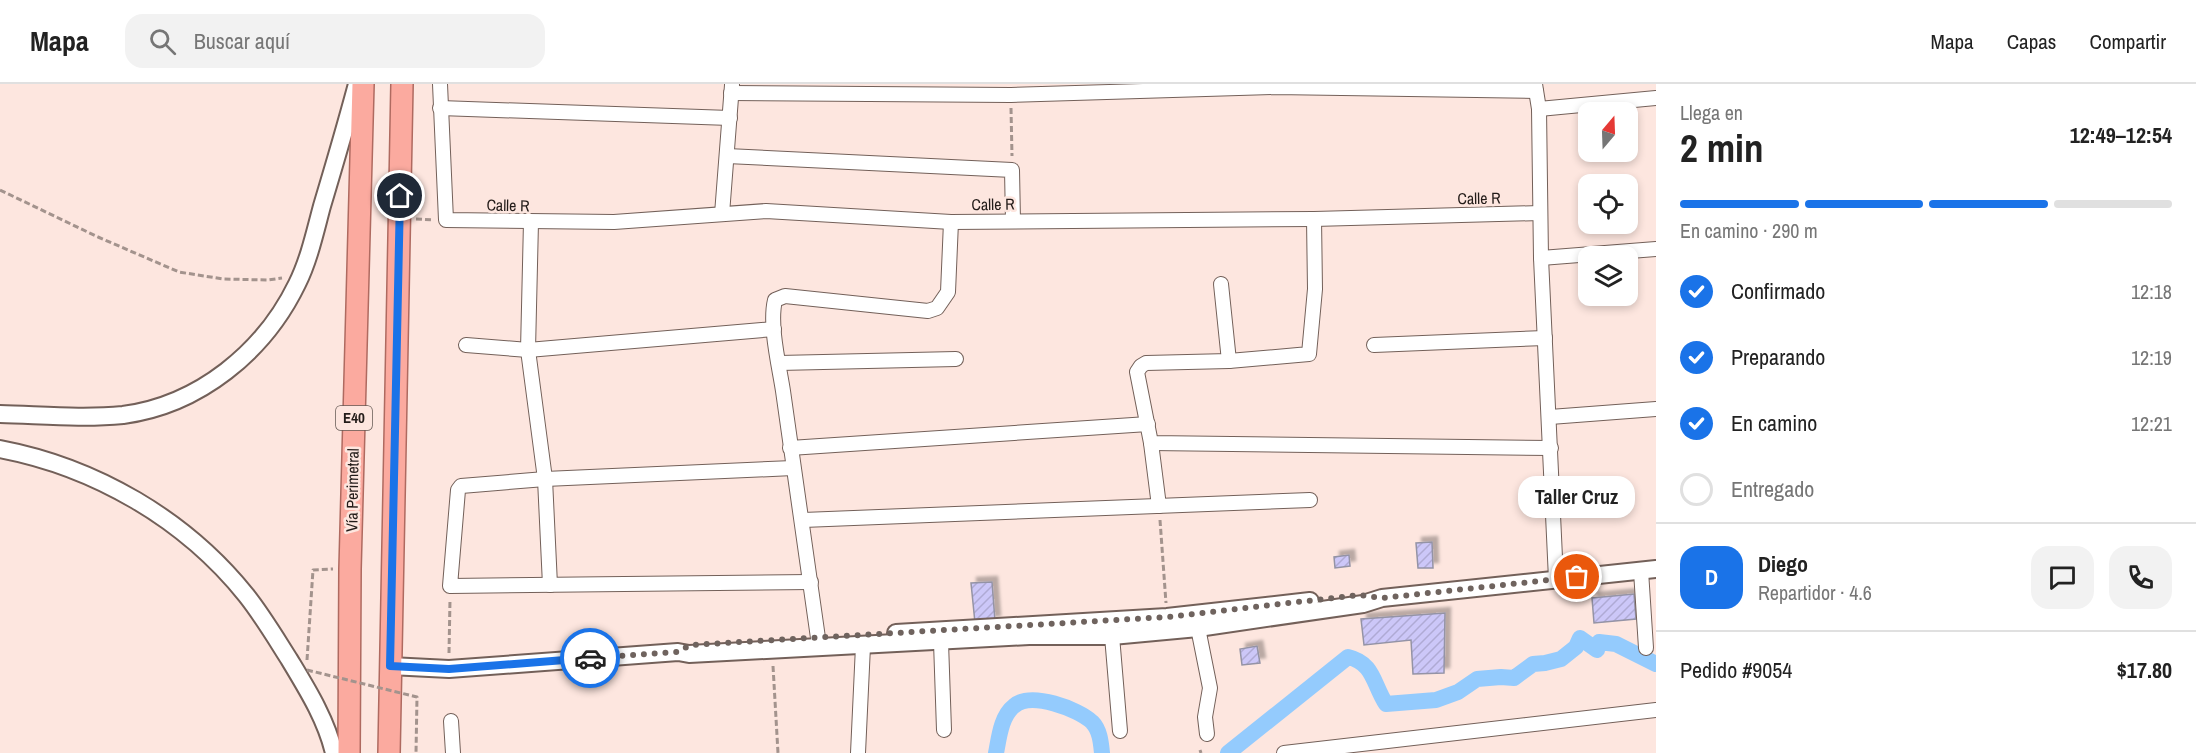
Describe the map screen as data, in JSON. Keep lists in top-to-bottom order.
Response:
{
  "streets": {
    "highway": ["E40", "Vía Perimetral"],
    "street": ["Calle R"]
  },
  "places": ["Taller Cruz"],
  "north": "top",
  "page": {
    "header": "Mapa",
    "search": "Buscar aquí",
    "nav": ["Mapa", "Capas", "Compartir"],
    "heading": ["2 min", "Llega en", "12:49–12:54"],
    "panel": [
      "Diego",
      "Repartidor · 4.6",
      "Pedido #9054",
      "$17.80"
    ],
    "bar": "En camino · 290 m",
    "list": [
      ["Confirmado", "12:18"],
      ["Preparando", "12:19"],
      ["En camino", "12:21"],
      "Entregado"
    ],
    "bubble": "Taller Cruz",
    "round": "D"
  }
}
